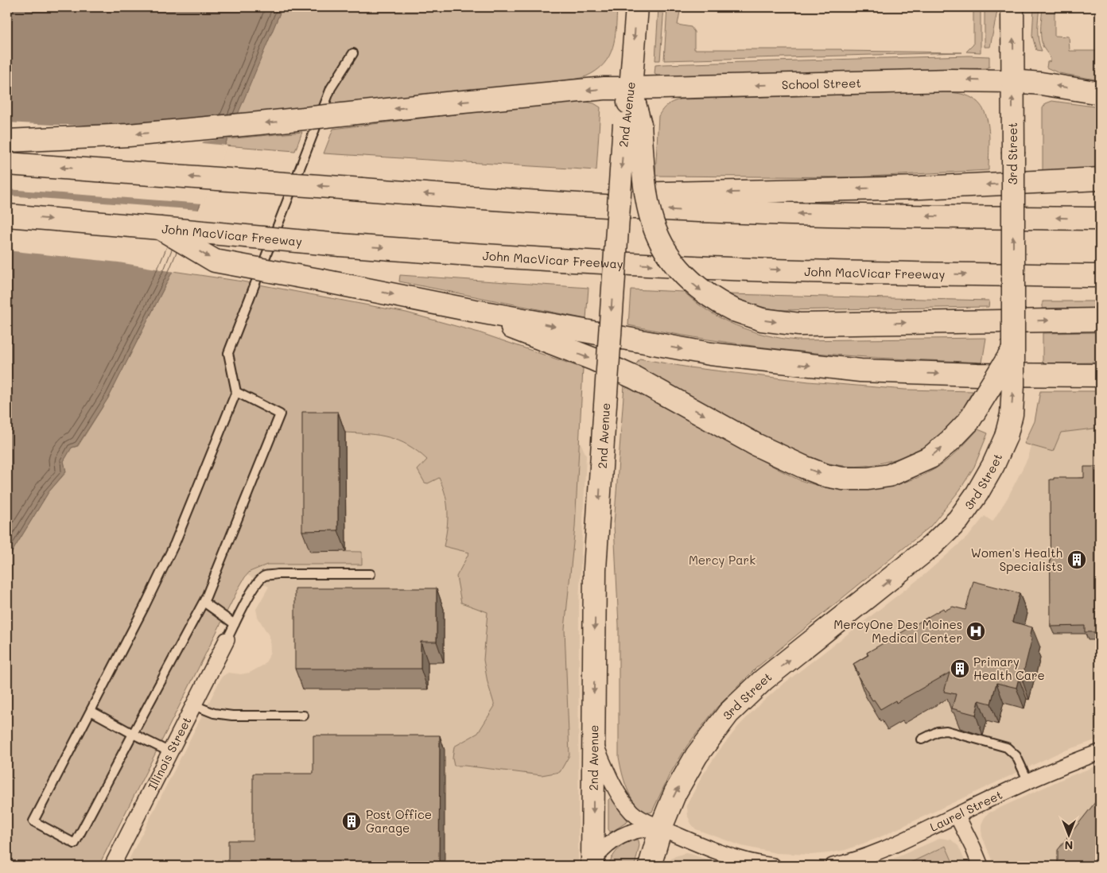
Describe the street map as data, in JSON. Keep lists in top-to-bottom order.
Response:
{
  "streets": {
    "main road": [
      "School Street",
      "2nd Avenue",
      "3rd Street",
      "John MacVicar Freeway"
    ],
    "street": ["Illinois Street", "Laurel Street"]
  },
  "crossings": [
    ["School Street", "2nd Avenue"],
    ["School Street", "3rd Street"]
  ],
  "one_way": ["2nd Avenue", "3rd Street"],
  "parks": ["Mercy Park"],
  "places": {
    "building": ["Women's Health Specialists", "Primary Health Care", "Post Office Garage"],
    "hospital": ["MercyOne Des Moines Medical Center"]
  },
  "north": "bottom"
}
